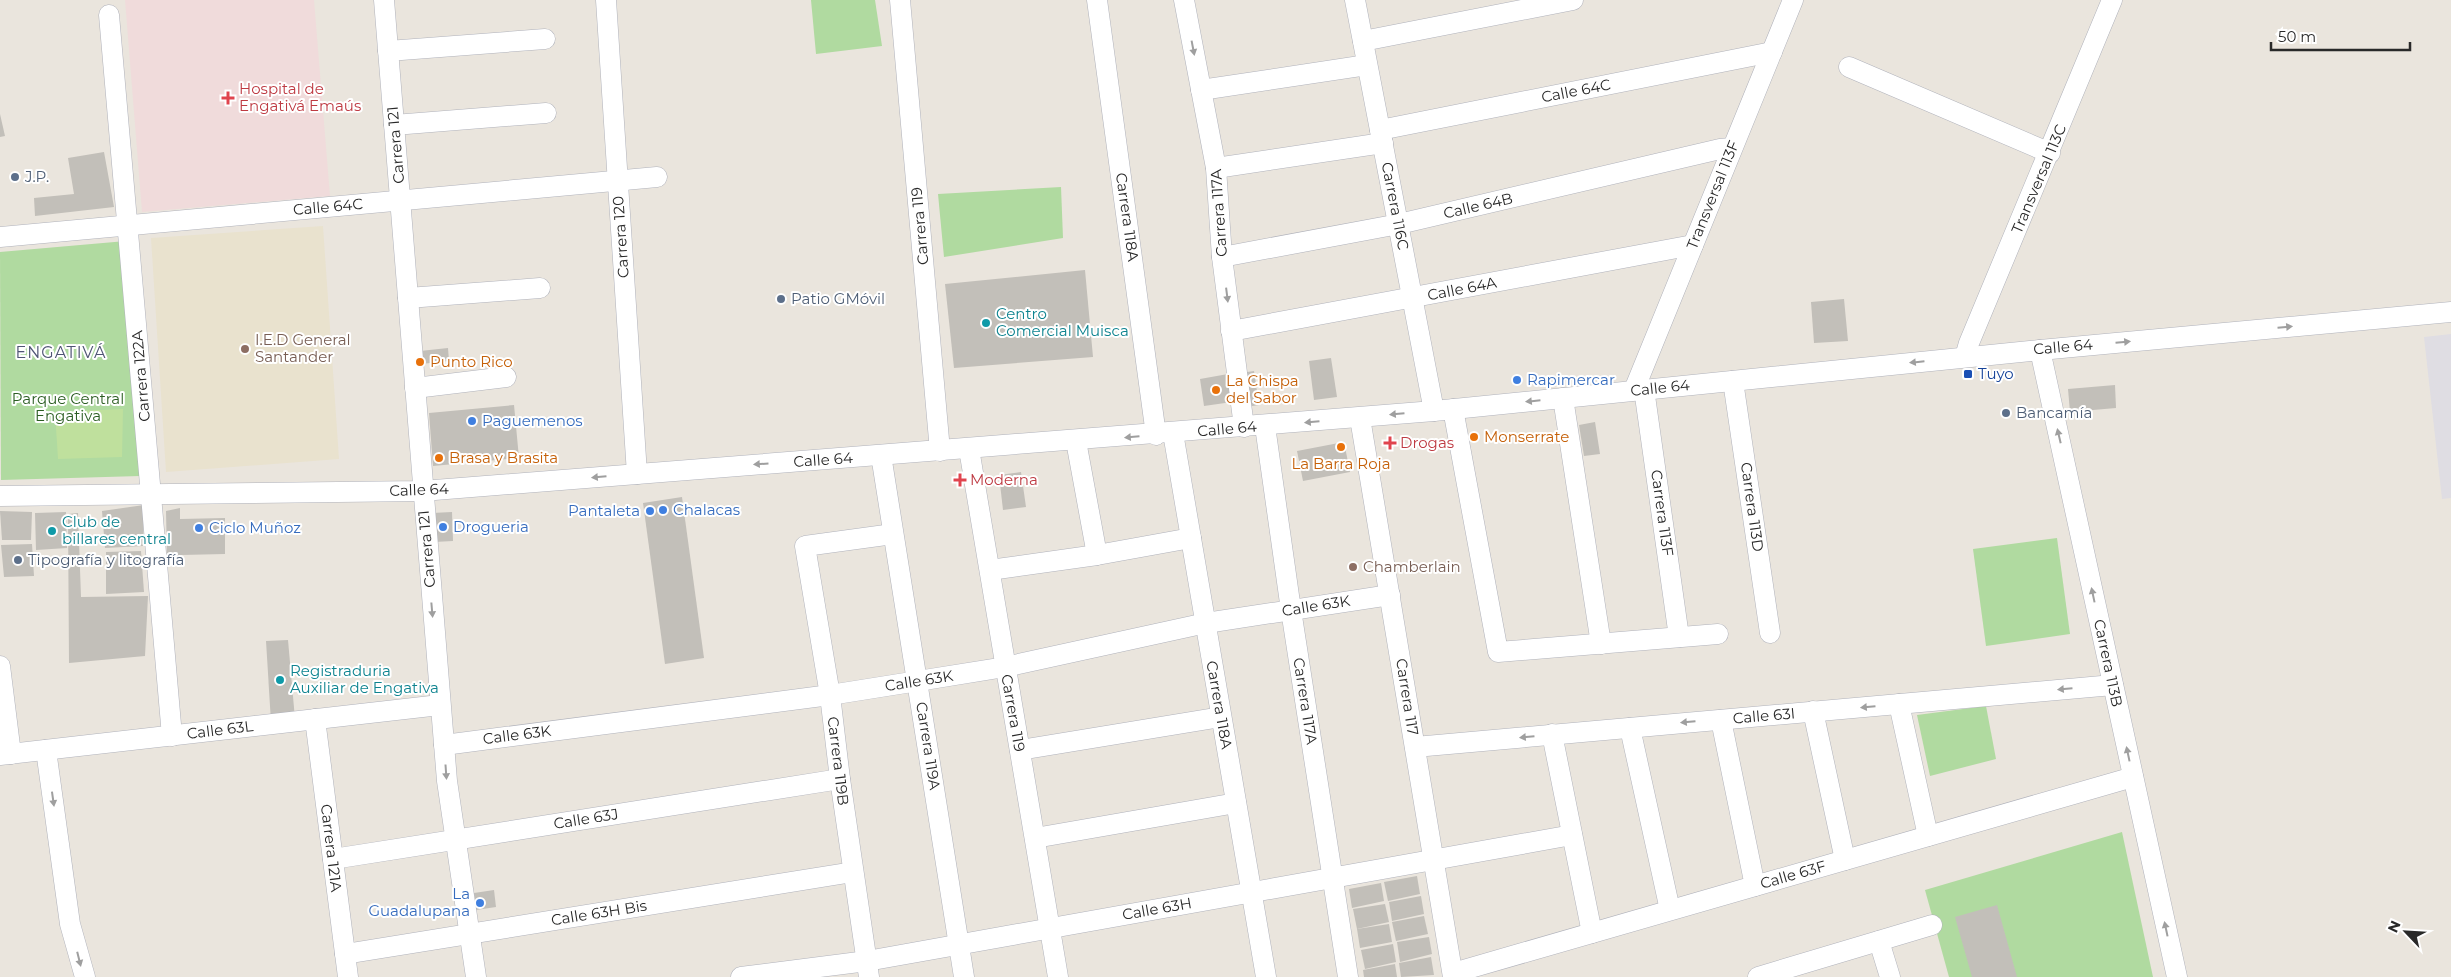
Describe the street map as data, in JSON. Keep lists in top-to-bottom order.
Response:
{
  "streets": {
    "street": [
      "Calle 64C",
      "Carrera 121",
      "Transversal 113C",
      "Transversal 113F",
      "Carrera 116C",
      "Calle 64B",
      "Carrera 117A",
      "Carrera 118A",
      "Carrera 119",
      "Carrera 120",
      "Calle 64A",
      "Calle 64",
      "Carrera 122A",
      "Carrera 113D",
      "Carrera 113F",
      "Calle 63K",
      "Carrera 113B",
      "Carrera 117",
      "Calle 63I",
      "Calle 63L",
      "Carrera 119A",
      "Carrera 119B",
      "Calle 63J",
      "Carrera 121A",
      "Calle 63F",
      "Calle 63H",
      "Calle 63H Bis"
    ]
  },
  "crossings": [
    ["Calle 64C", "Carrera 121"],
    ["Calle 64C", "Transversal 113F"],
    ["Calle 64C", "Carrera 116C"],
    ["Calle 64C", "Carrera 117A"],
    ["Calle 64C", "Carrera 120"],
    ["Calle 64C", "Carrera 122A"],
    ["Carrera 121", "Calle 64"],
    ["Carrera 121", "Calle 63K"],
    ["Carrera 121", "Calle 63L"],
    ["Carrera 121", "Calle 63J"],
    ["Carrera 121", "Calle 63H Bis"],
    ["Transversal 113C", "Calle 64"],
    ["Transversal 113F", "Calle 64B"],
    ["Transversal 113F", "Calle 64A"],
    ["Transversal 113F", "Calle 64"],
    ["Transversal 113F", "Carrera 113F"],
    ["Carrera 116C", "Calle 64B"],
    ["Carrera 116C", "Calle 64A"],
    ["Carrera 116C", "Calle 64"],
    ["Calle 64B", "Carrera 117A"],
    ["Carrera 117A", "Calle 64A"],
    ["Carrera 117A", "Calle 64"],
    ["Carrera 117A", "Calle 63K"],
    ["Carrera 117A", "Calle 63H"],
    ["Carrera 118A", "Calle 64"],
    ["Carrera 118A", "Calle 63K"],
    ["Carrera 118A", "Calle 63H"],
    ["Carrera 119", "Calle 64"],
    ["Carrera 119", "Calle 63K"],
    ["Carrera 119", "Calle 63H"],
    ["Carrera 120", "Calle 64"],
    ["Calle 64", "Carrera 122A"],
    ["Calle 64", "Carrera 113D"],
    ["Calle 64", "Carrera 113F"],
    ["Calle 64", "Carrera 113B"],
    ["Calle 64", "Carrera 117"],
    ["Calle 64", "Carrera 119A"],
    ["Carrera 122A", "Calle 63L"],
    ["Calle 63K", "Carrera 117"],
    ["Calle 63K", "Carrera 119A"],
    ["Calle 63K", "Carrera 119B"],
    ["Carrera 113B", "Calle 63I"],
    ["Carrera 113B", "Calle 63F"],
    ["Carrera 117", "Calle 63I"],
    ["Carrera 117", "Calle 63F"],
    ["Carrera 117", "Calle 63H"],
    ["Calle 63L", "Carrera 121A"],
    ["Carrera 119A", "Carrera 119B"],
    ["Carrera 119A", "Calle 63H"],
    ["Carrera 119B", "Calle 63J"],
    ["Carrera 119B", "Calle 63H"],
    ["Carrera 119B", "Calle 63H Bis"],
    ["Calle 63J", "Carrera 121A"],
    ["Carrera 121A", "Calle 63H Bis"]
  ],
  "one_way": ["Carrera 113B", "Calle 63I"],
  "districts": ["ENGATIVÁ"],
  "parks": ["Parque Central Engativa"],
  "places": {
    "health": ["Hospital de Engativá Emaús", "Drogas", "Moderna"],
    "other": [
      "J.P.",
      "Patio GMóvil",
      "Centro Comercial Muisca",
      "I.E.D General Santander",
      "Punto Rico",
      "Rapimercar",
      "La Chispa del Sabor",
      "Bancamía",
      "Paguemenos",
      "Monserrate",
      "La Barra Roja",
      "Brasa y Brasita",
      "Chalacas",
      "Pantaleta",
      "Drogueria",
      "Ciclo Muñoz",
      "Club de billares central",
      "Tipografía y litografía",
      "Chamberlain",
      "Registraduria Auxiliar de Engativa",
      "La Guadalupana"
    ],
    "transit": ["Tuyo"]
  },
  "scale_bar": "50 m",
  "north": "top left"
}
